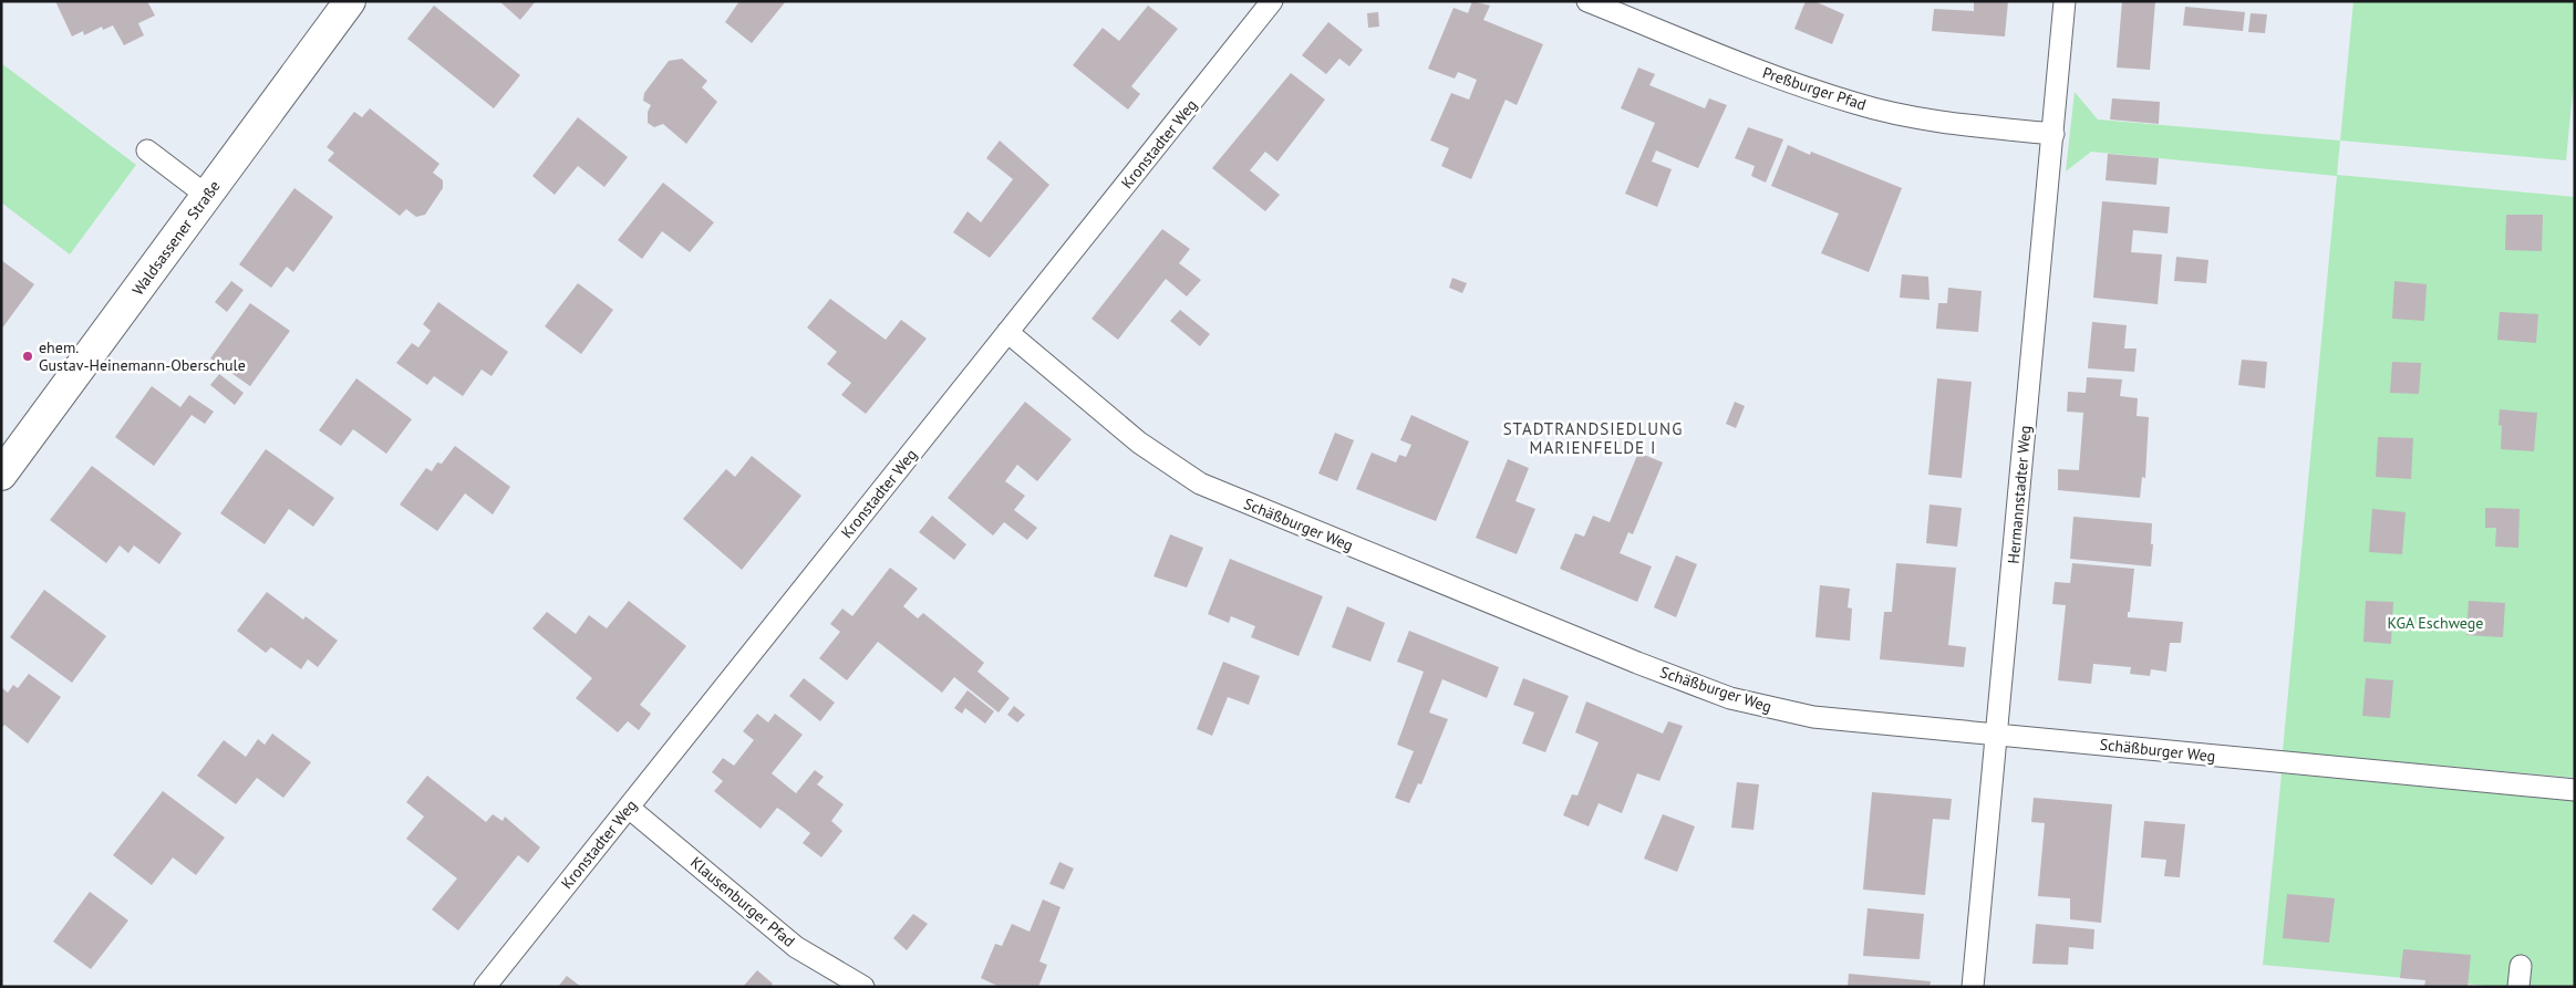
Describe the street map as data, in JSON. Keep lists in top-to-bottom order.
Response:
{
  "streets": {
    "street": ["Waldsassener Straße"],
    "lane": [
      "Preßburger Pfad",
      "Kronstadter Weg",
      "Hermannstadter Weg",
      "Schäßburger Weg",
      "Klausenburger Pfad"
    ]
  },
  "crossings": [
    ["Preßburger Pfad", "Hermannstadter Weg"],
    ["Kronstadter Weg", "Schäßburger Weg"],
    ["Kronstadter Weg", "Klausenburger Pfad"],
    ["Hermannstadter Weg", "Schäßburger Weg"]
  ],
  "districts": ["STADTRANDSIEDLUNG MARIENFELDE I"],
  "parks": ["KGA Eschwege"],
  "places": ["ehem. Gustav-Heinemann-Oberschule"]
}
